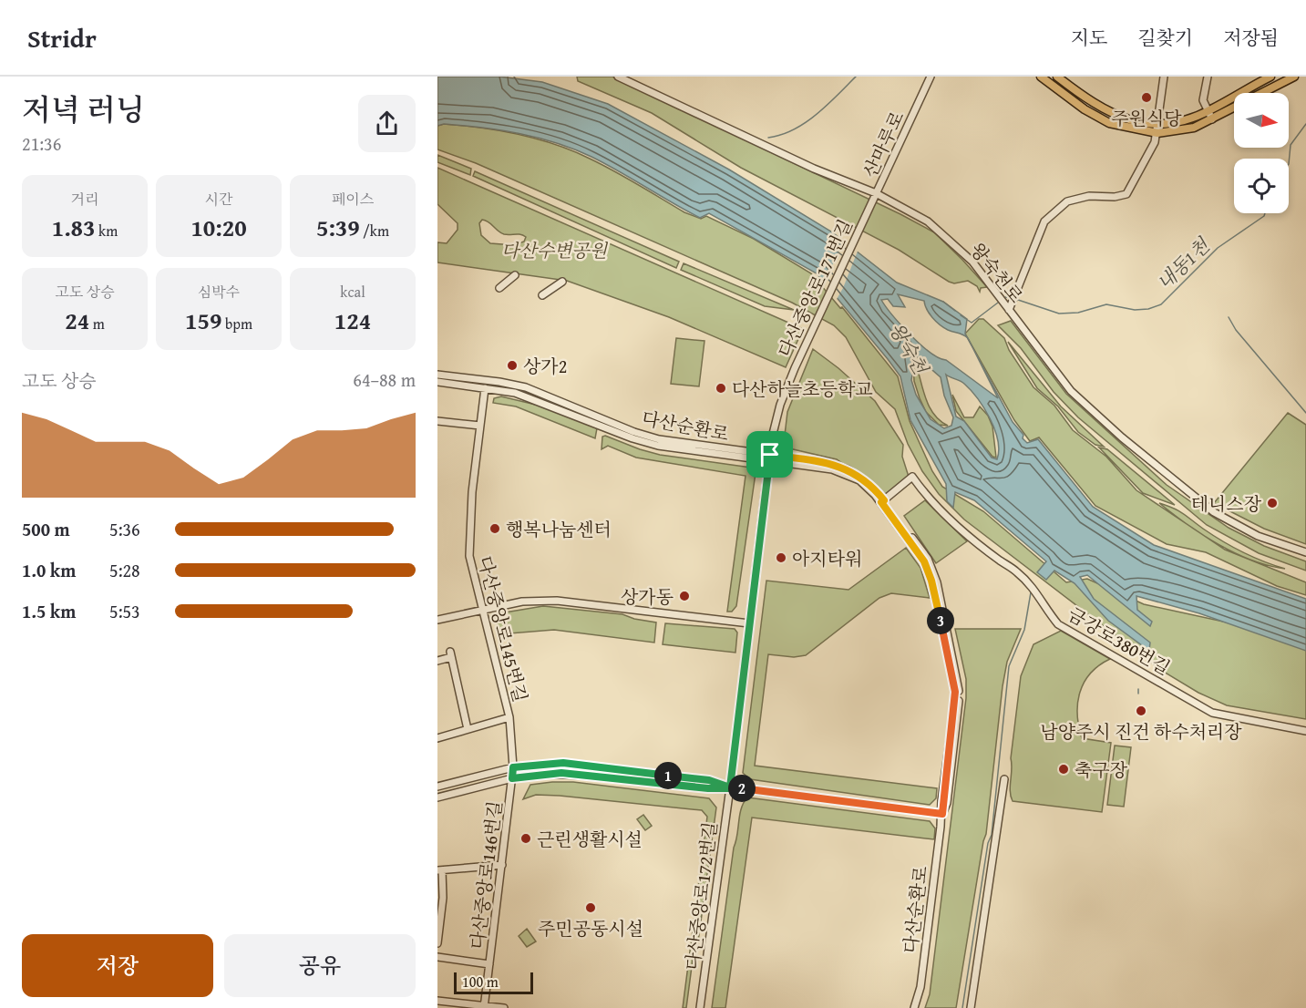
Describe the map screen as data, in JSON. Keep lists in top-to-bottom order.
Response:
{
  "streets": {
    "street": [
      "산마루로",
      "왕숙천로",
      "다산중앙로171번길",
      "다산순환로",
      "다산중앙로145번길",
      "금강로380번길",
      "다산중앙로146번길",
      "다산중앙로172번길"
    ]
  },
  "crossings": [
    ["산마루로", "왕숙천로"],
    ["산마루로", "다산중앙로171번길"],
    ["왕숙천로", "다산중앙로171번길"],
    ["다산중앙로171번길", "다산순환로"],
    ["다산중앙로171번길", "다산중앙로172번길"],
    ["다산순환로", "다산중앙로145번길"],
    ["다산순환로", "금강로380번길"],
    ["다산중앙로145번길", "다산중앙로146번길"]
  ],
  "water": ["내동1천", "왕숙천"],
  "parks": ["다산수변공원"],
  "places": [
    "주원식당",
    "상가2",
    "다산하늘초등학교",
    "테니스장",
    "행복나눔센터",
    "아지타워",
    "상가동",
    "남양주시 진건 하수처리장",
    "축구장",
    "근린생활시설",
    "주민공동시설"
  ],
  "scale_bar": "100 m",
  "north": "right",
  "page": {
    "header": "Stridr",
    "nav": ["지도", "길찾기", "저장됨"],
    "heading": ["저녁 러닝", "21:36"],
    "stats": [
      ["거리", "1.83 km"],
      ["시간", "10:20"],
      ["페이스", "5:39 /km"],
      ["고도 상승", "24 m"],
      ["심박수", "159 bpm"],
      ["kcal", "124"]
    ],
    "chart": ["고도 상승", "64–88 m"],
    "list": [
      {
        "name": "500 m",
        "note": "5:36"
      },
      {
        "name": "1.0 km",
        "note": "5:28"
      },
      {
        "name": "1.5 km",
        "note": "5:53"
      }
    ],
    "pins": ["3", "1", "2"],
    "buttons": ["저장", "공유"],
    "scale": "100 m"
  }
}
